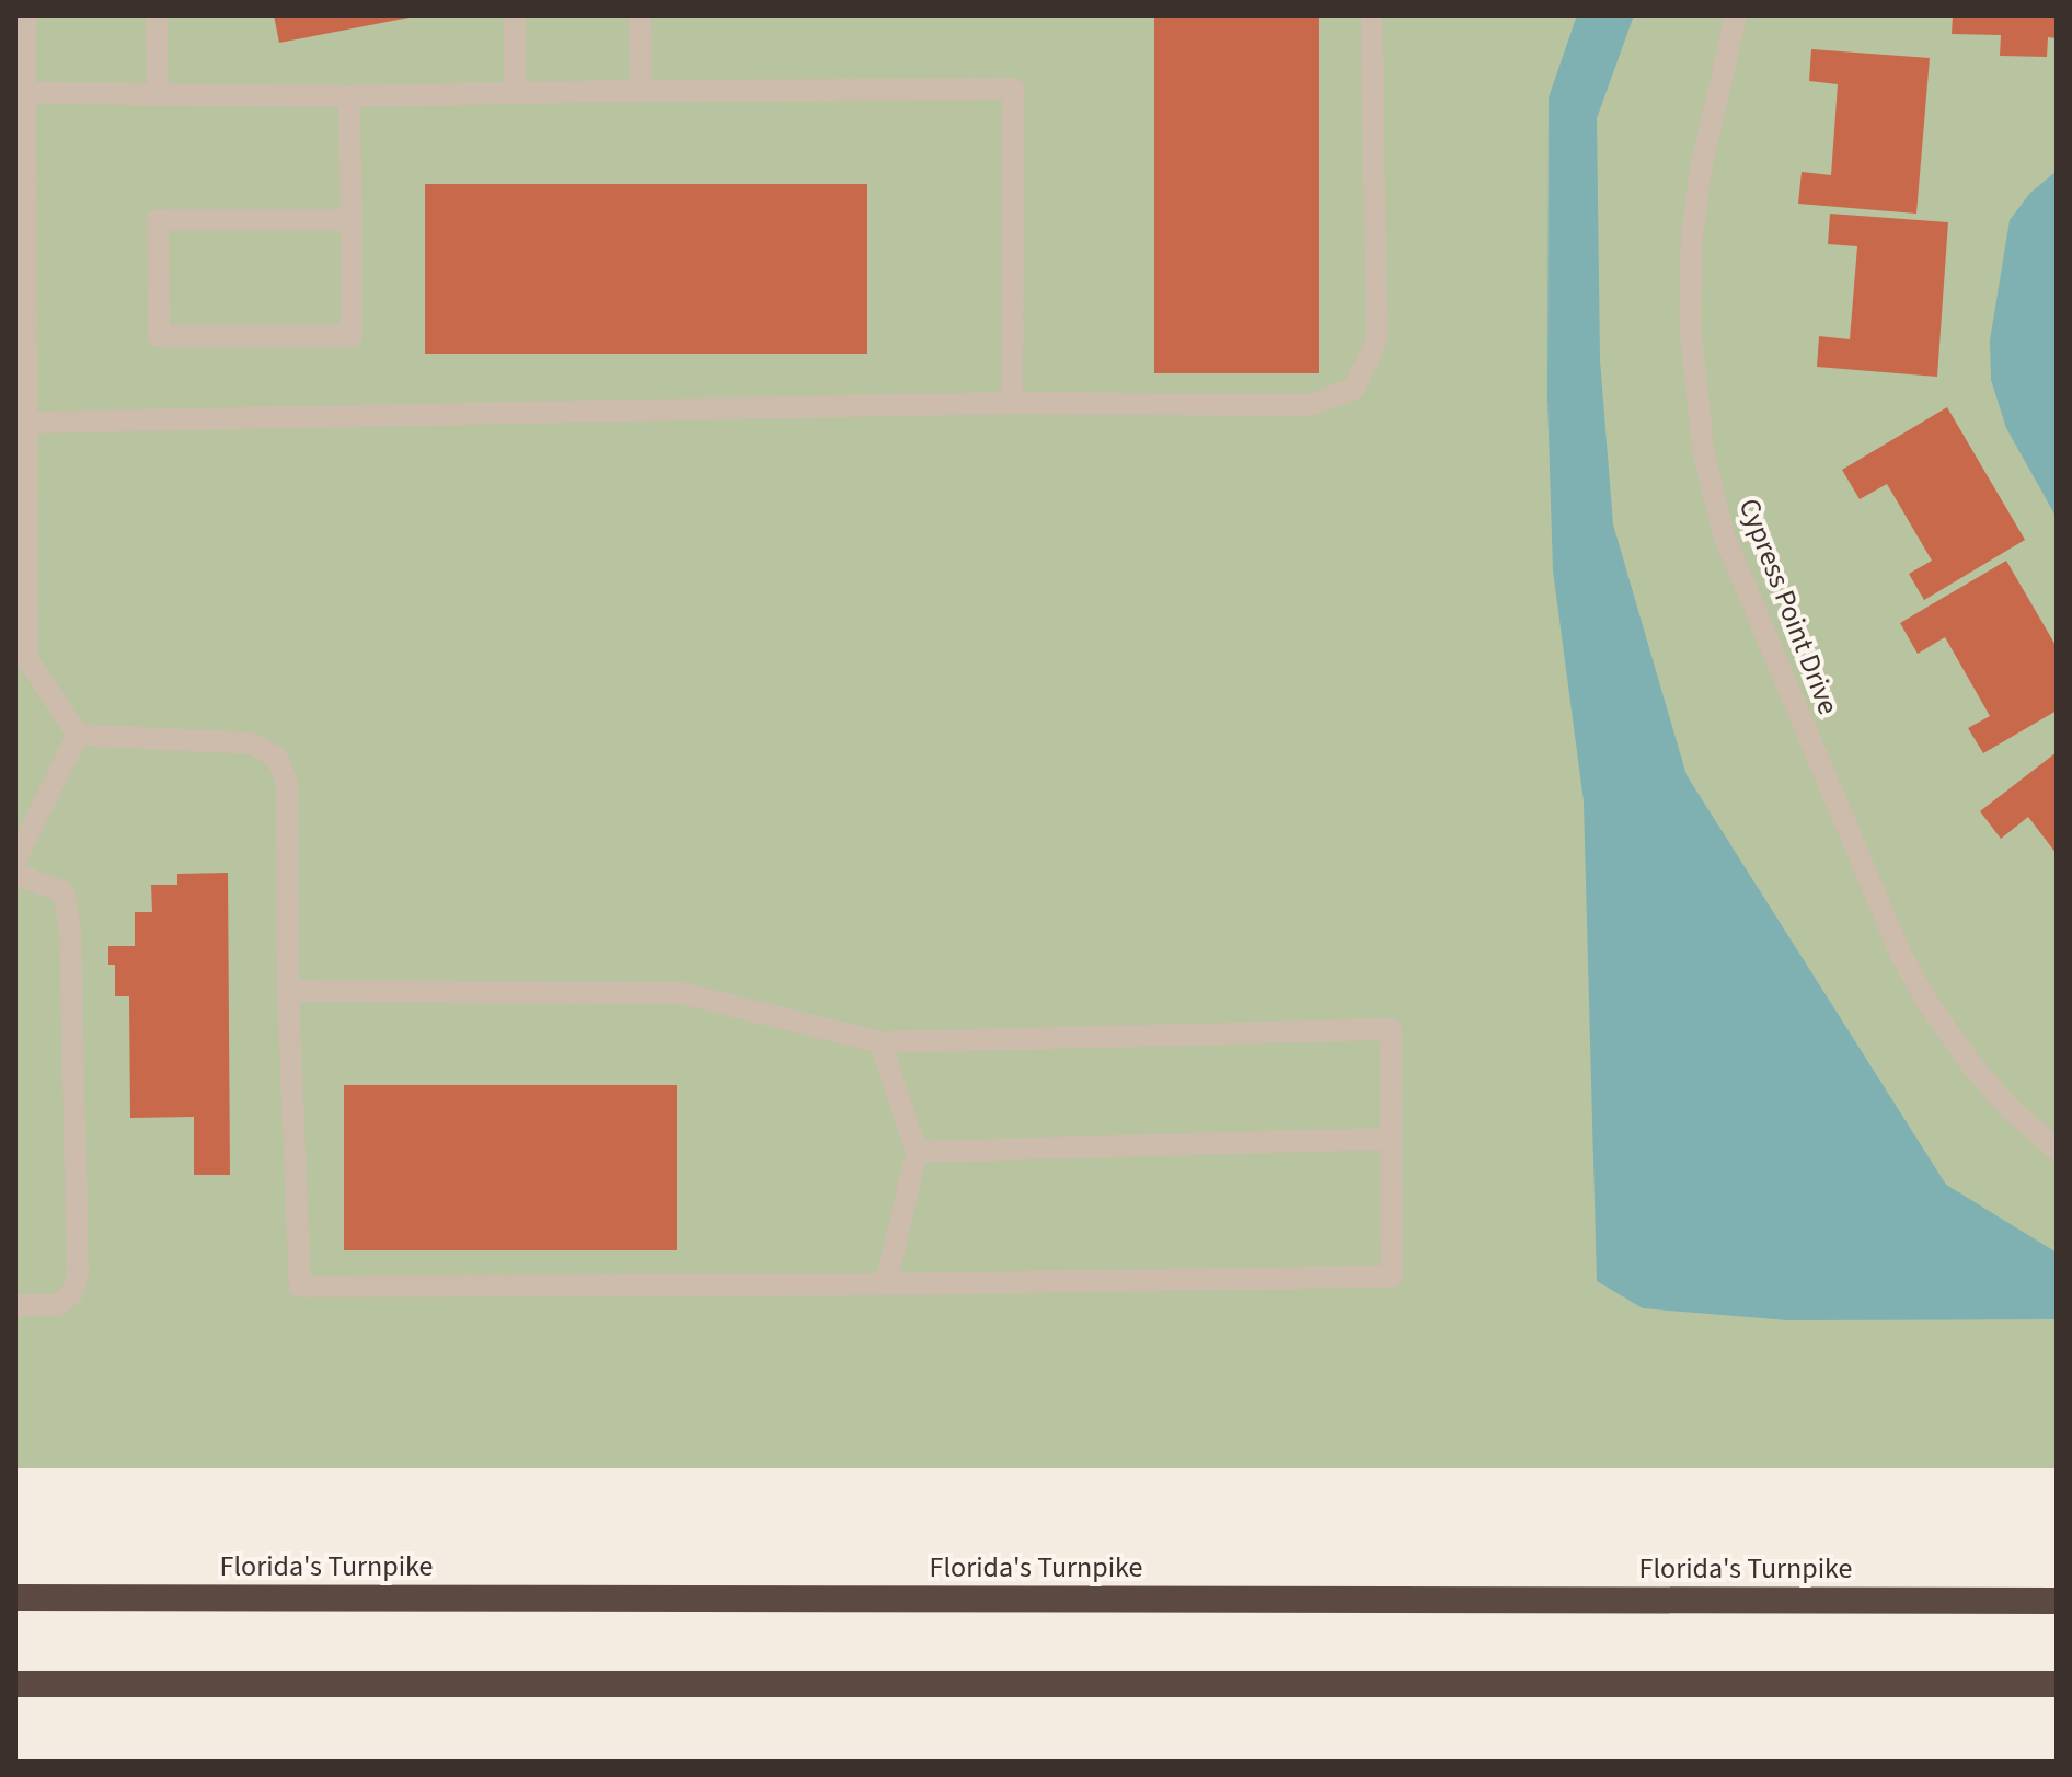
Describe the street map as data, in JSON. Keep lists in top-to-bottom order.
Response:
{
  "streets": {
    "highway": ["Florida's Turnpike"],
    "street": ["Cypress Point Drive"]
  }
}
